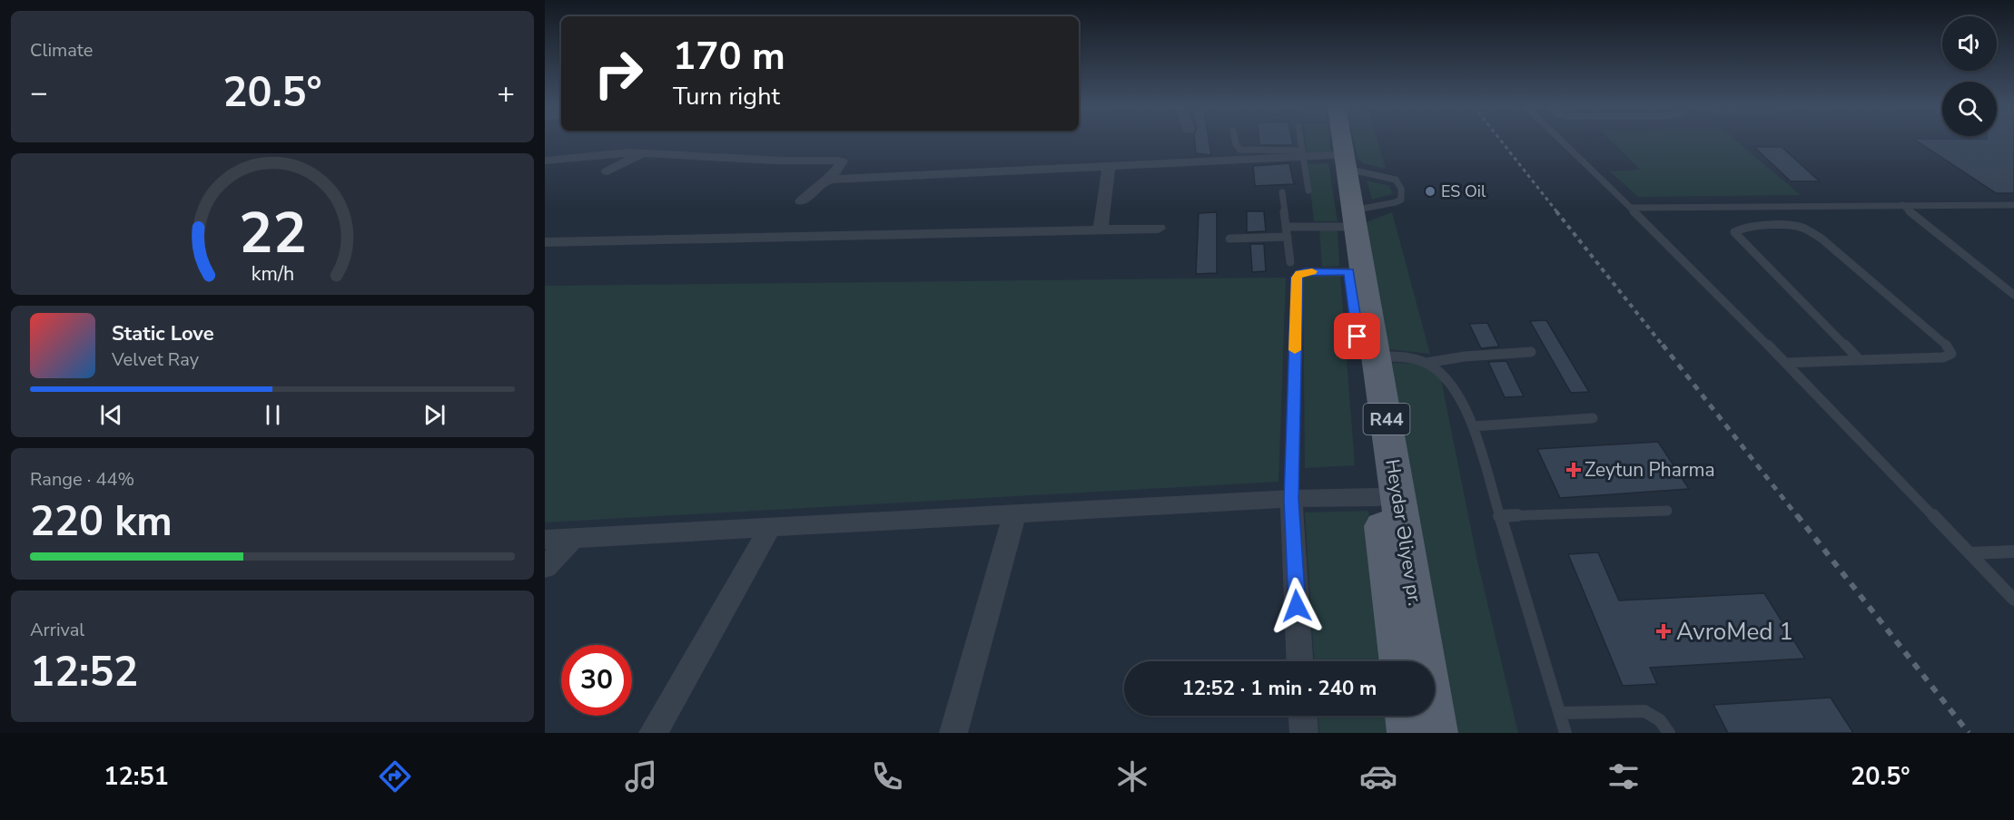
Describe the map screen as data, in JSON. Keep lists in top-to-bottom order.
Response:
{
  "streets": {
    "main road": ["R44", "Heydər Əliyev pr."]
  },
  "places": {
    "other": ["ES Oil"],
    "health": ["Zeytun Pharma", "AvroMed 1"]
  },
  "page": {
    "tile": [
      "Climate",
      ["Range · 44%", "220 km"],
      ["Arrival", "12:52"]
    ],
    "turn": ["170 m", "Turn right"],
    "heat": ["−", "20.5°", "+"],
    "song": ["Static Love", "Velvet Ray"],
    "limit": "30",
    "trip": "12:52 · 1 min · 240 m",
    "tabs": ["12:51", "20.5°"],
    "gauge": ["22", "km/h"]
  }
}
